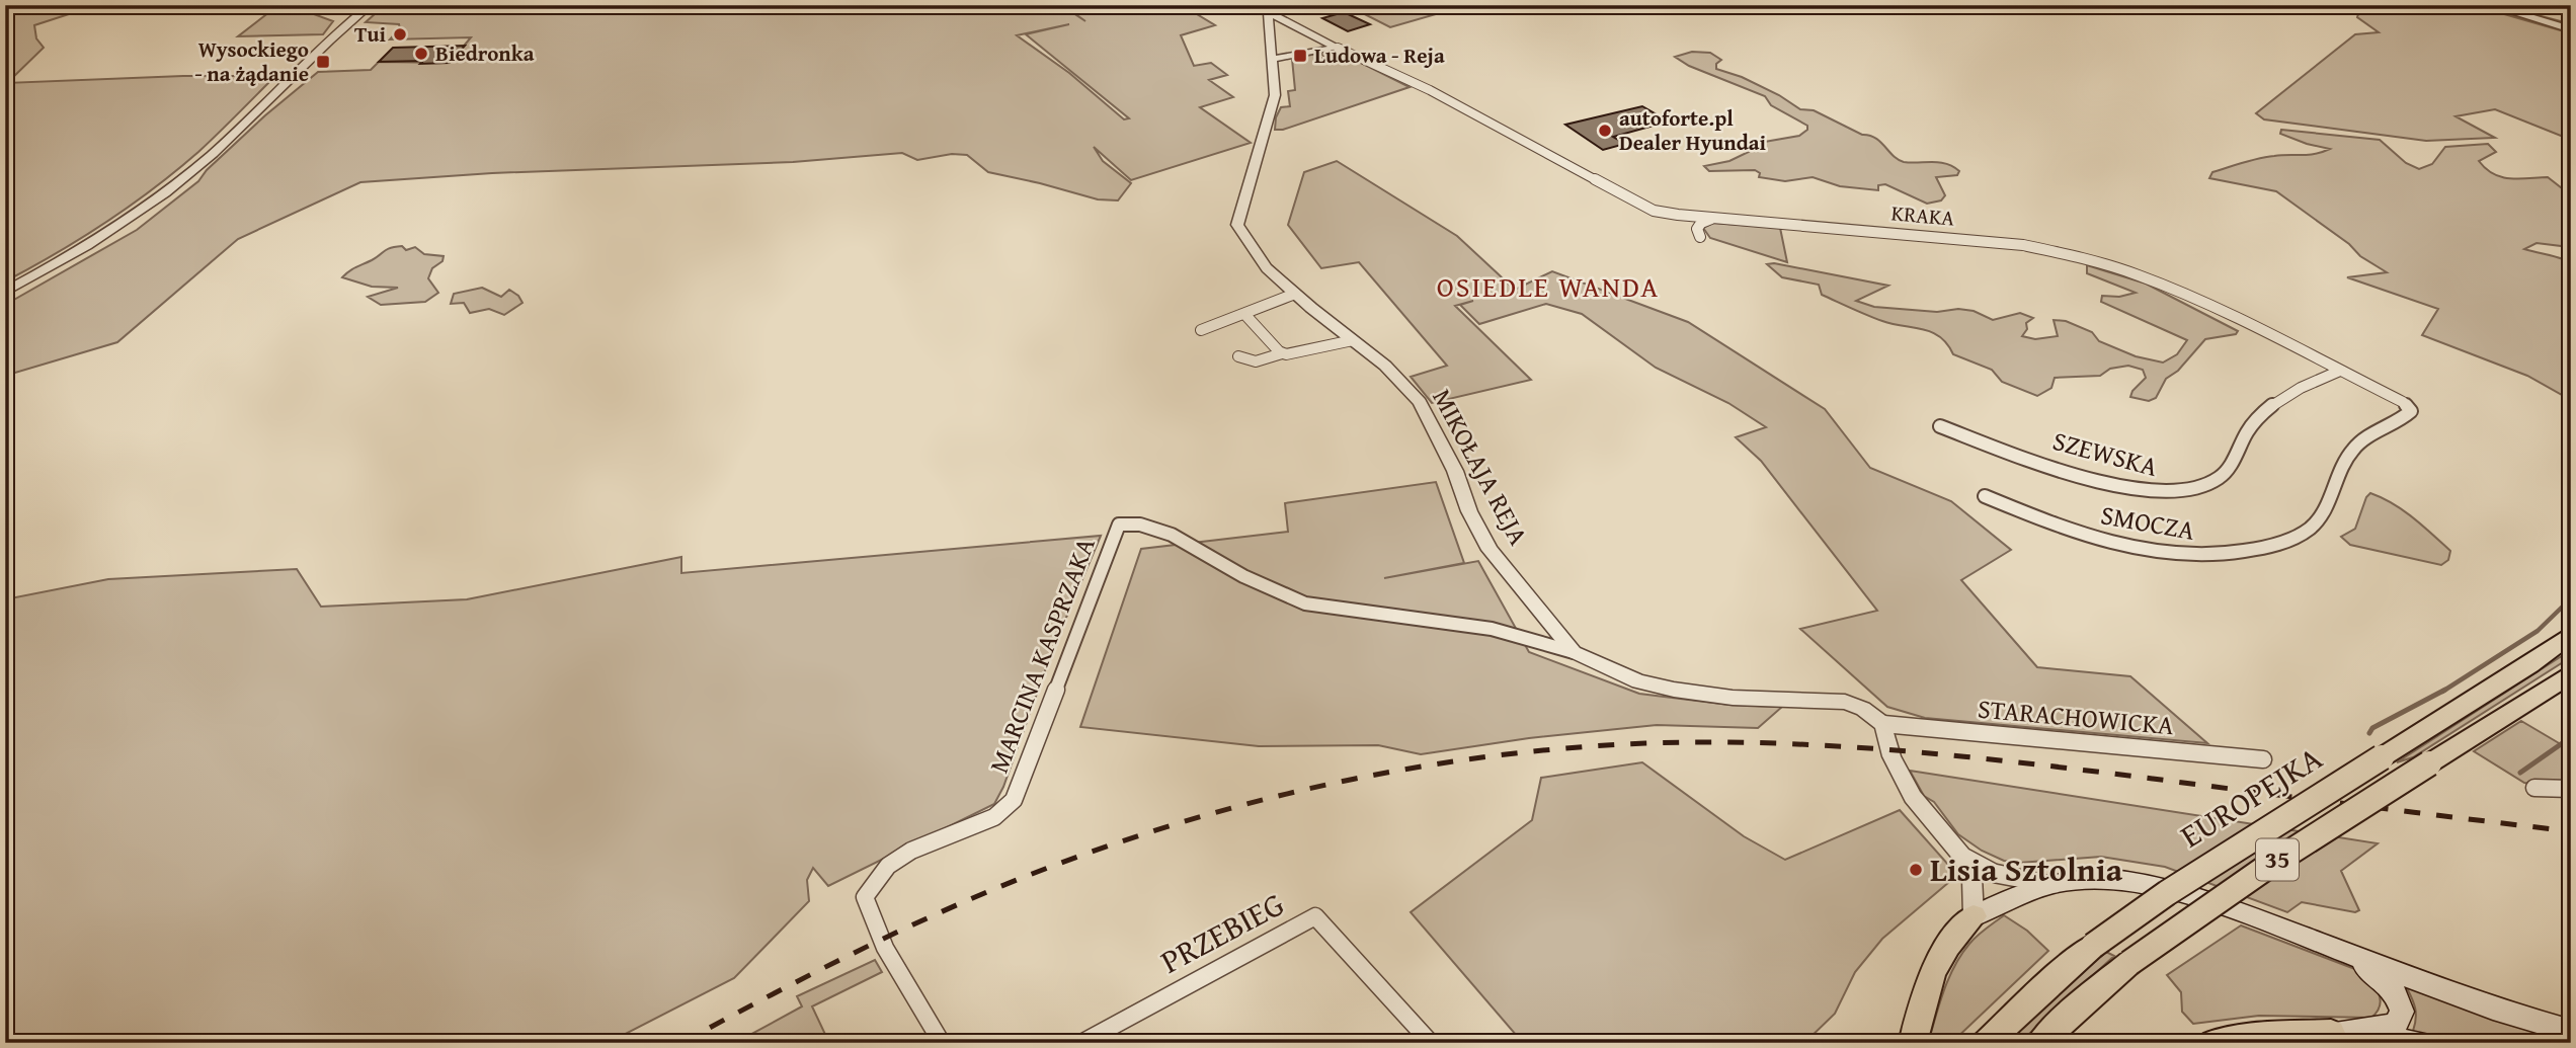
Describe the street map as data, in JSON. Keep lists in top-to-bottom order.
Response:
{
  "streets": {
    "main road": ["EUROPEJKA", "35"],
    "street": [
      "KRAKA",
      "SZEWSKA",
      "MIKOŁAJA REJA",
      "SMOCZA",
      "MARCINA KASPRZAKA",
      "STARACHOWICKA",
      "PRZEBIEG"
    ]
  },
  "crossings": [
    ["KRAKA", "SZEWSKA"],
    ["KRAKA", "SMOCZA"],
    ["MIKOŁAJA REJA", "MARCINA KASPRZAKA"],
    ["MIKOŁAJA REJA", "STARACHOWICKA"]
  ],
  "districts": ["OSIEDLE WANDA"],
  "places": {
    "other": [
      "Tui",
      "Biedronka",
      "autoforte.pl Dealer Hyundai",
      "Lisia Sztolnia"
    ],
    "transit": ["Ludowa - Reja", "Wysockiego - na żądanie"]
  }
}
